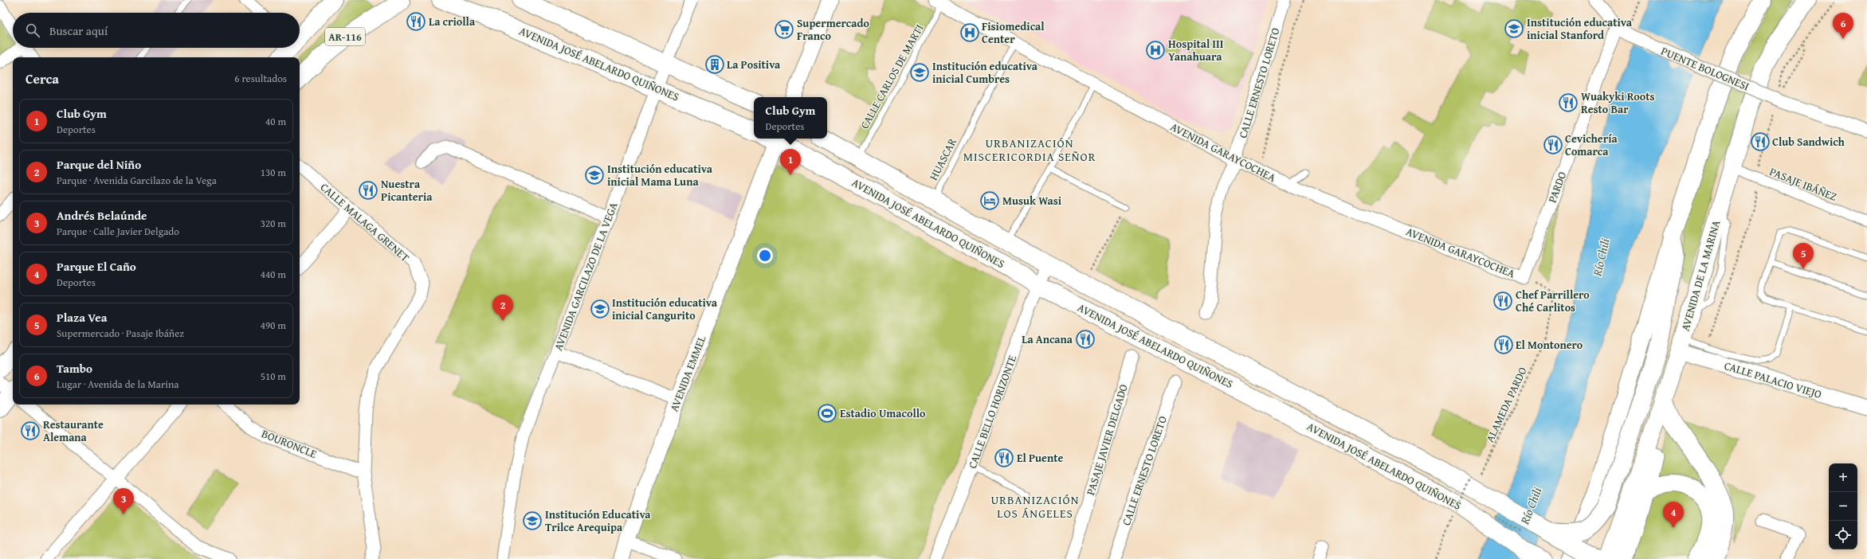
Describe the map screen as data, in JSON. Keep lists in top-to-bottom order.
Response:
{
  "streets": {
    "main road": ["AR-116", "AVENIDA JOSÉ ABELARDO QUIÑONES", "AVENIDA DE LA MARINA"],
    "street": [
      "PUENTE BOLOGNESI",
      "CALLE ERNESTO LORETO",
      "AVENIDA GARAYCOCHEA",
      "PASAJE IBÁÑEZ",
      "PARDO",
      "CALLE MALAGA GRENET",
      "AVENIDA GARCILAZO DE LA VEGA",
      "AVENIDA EMMEL",
      "CALLE PALACIO VIEJO",
      "CALLE BELLO HORIZONTE",
      "PASAJE JAVIER DELGADO",
      "BOURONCLE"
    ],
    "lane": ["CALLE CARLOS DE MARTI", "HUASCAR"],
    "path": ["ALAMEDA PARDO"]
  },
  "crossings": [
    ["AVENIDA JOSÉ ABELARDO QUIÑONES", "CALLE CARLOS DE MARTI"],
    ["AVENIDA JOSÉ ABELARDO QUIÑONES", "HUASCAR"],
    ["AVENIDA JOSÉ ABELARDO QUIÑONES", "AVENIDA GARCILAZO DE LA VEGA"],
    ["AVENIDA JOSÉ ABELARDO QUIÑONES", "AVENIDA EMMEL"],
    ["AVENIDA JOSÉ ABELARDO QUIÑONES", "ALAMEDA PARDO"],
    ["AVENIDA JOSÉ ABELARDO QUIÑONES", "CALLE BELLO HORIZONTE"],
    ["PUENTE BOLOGNESI", "PARDO"],
    ["CALLE CARLOS DE MARTI", "AVENIDA GARAYCOCHEA"],
    ["CALLE ERNESTO LORETO", "AVENIDA GARAYCOCHEA"],
    ["AVENIDA GARAYCOCHEA", "HUASCAR"],
    ["AVENIDA GARAYCOCHEA", "PARDO"],
    ["AVENIDA GARAYCOCHEA", "ALAMEDA PARDO"],
    ["PASAJE IBÁÑEZ", "AVENIDA DE LA MARINA"],
    ["PARDO", "ALAMEDA PARDO"],
    ["CALLE MALAGA GRENET", "BOURONCLE"],
    ["AVENIDA DE LA MARINA", "CALLE PALACIO VIEJO"]
  ],
  "districts": ["URBANIZACIÓN MISCERICORDIA SEÑOR", "URBANIZACIÓN LOS ÁNGELES"],
  "water": ["Río Chili"],
  "places": {
    "restaurant": [
      "La criolla",
      "Wuakyki Roots Resto Bar",
      "Club Sandwich",
      "Cevichería Comarca",
      "Nuestra Picanteria",
      "Chef Parrillero Ché Carlitos",
      "La Ancana",
      "El Montonero",
      "Restaurante Alemana",
      "El Puente"
    ],
    "school or university": [
      "Institución educativa inicial Stanford",
      "Institución educativa inicial Cumbres",
      "Institución educativa inicial Mama Luna",
      "Institución educativa inicial Cangurito",
      "Institución Educativa Trilce Arequipa"
    ],
    "supermarket": ["Supermercado Franco"],
    "hospital": ["Fisiomedical Center", "Hospital III Yanahuara"],
    "building": ["La Positiva"],
    "hotel": ["Musuk Wasi"],
    "sports": ["Estadio Umacollo"]
  },
  "page": {
    "pins": [
      "6",
      "1",
      "5",
      "2",
      "3",
      "4"
    ],
    "search": "Buscar aquí",
    "heading": ["Cerca", "6 resultados"],
    "popup": ["Club Gym", "Deportes"],
    "list": [
      {
        "mark": "1",
        "name": "Club Gym",
        "note": "Deportes",
        "value": "40 m"
      },
      {
        "mark": "2",
        "name": "Parque del Niño",
        "note": "Parque · Avenida Garcilazo de la Vega",
        "value": "130 m"
      },
      {
        "mark": "3",
        "name": "Andrés Belaúnde",
        "note": "Parque · Calle Javier Delgado",
        "value": "320 m"
      },
      {
        "mark": "4",
        "name": "Parque El Caño",
        "note": "Deportes",
        "value": "440 m"
      },
      {
        "mark": "5",
        "name": "Plaza Vea",
        "note": "Supermercado · Pasaje Ibáñez",
        "value": "490 m"
      },
      {
        "mark": "6",
        "name": "Tambo",
        "note": "Lugar · Avenida de la Marina",
        "value": "510 m"
      }
    ],
    "map_buttons": ["+", "−"]
  }
}
